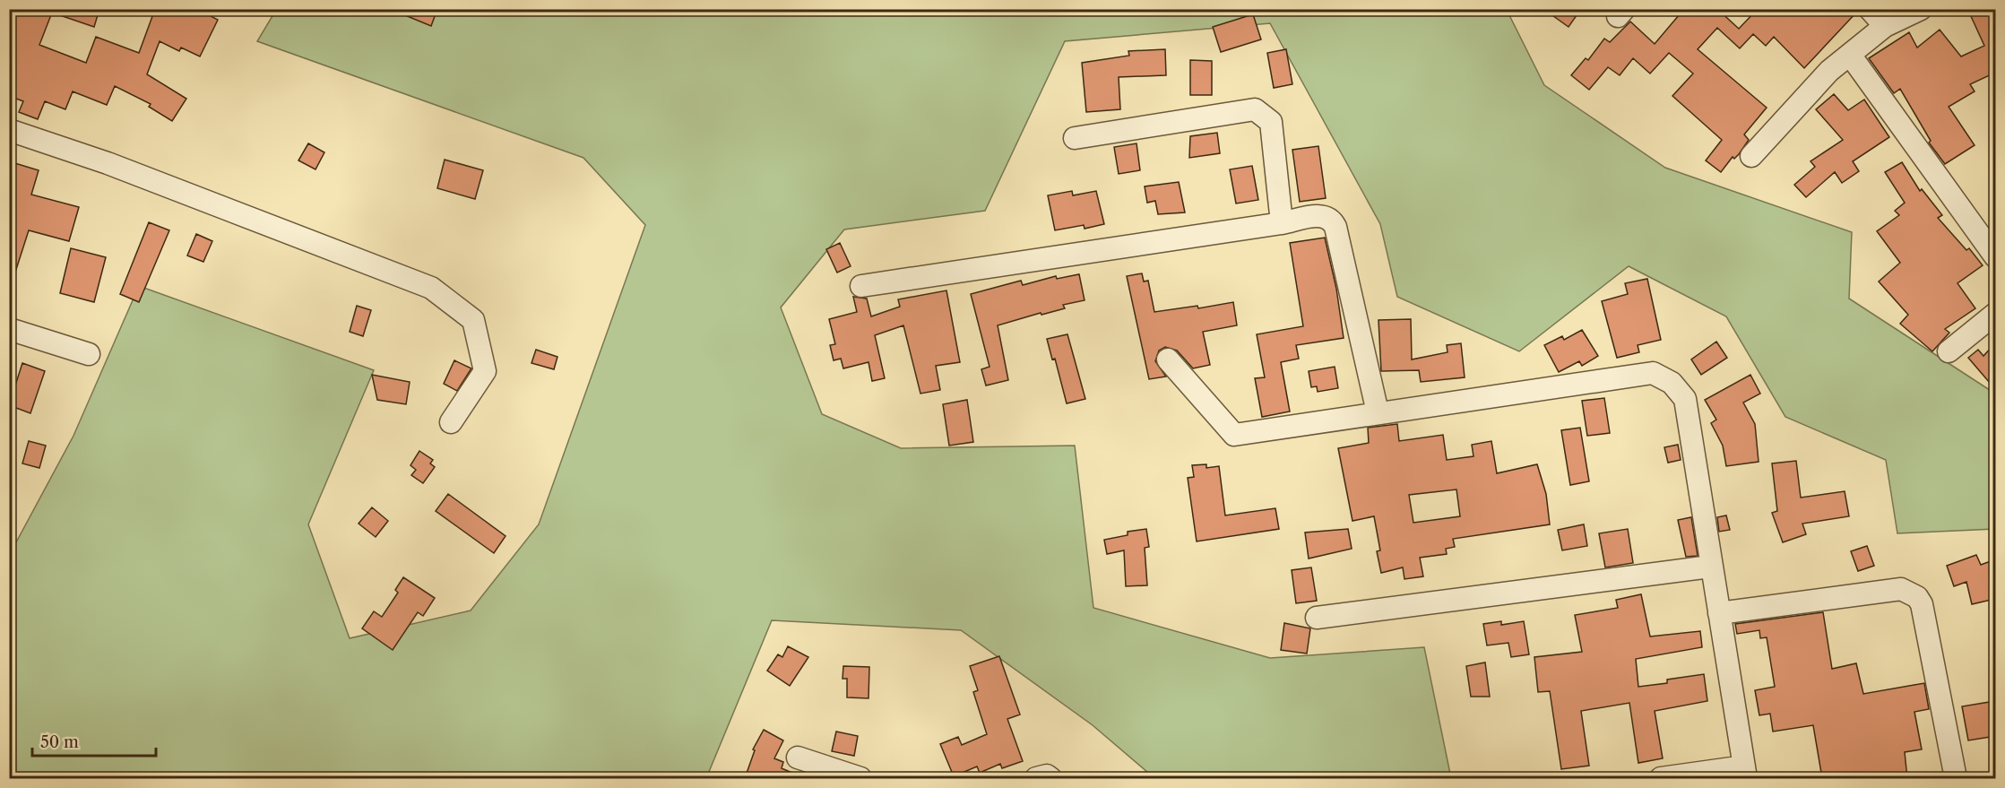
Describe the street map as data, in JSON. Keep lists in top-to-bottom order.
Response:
{
  "scale_bar": "50 m"
}
